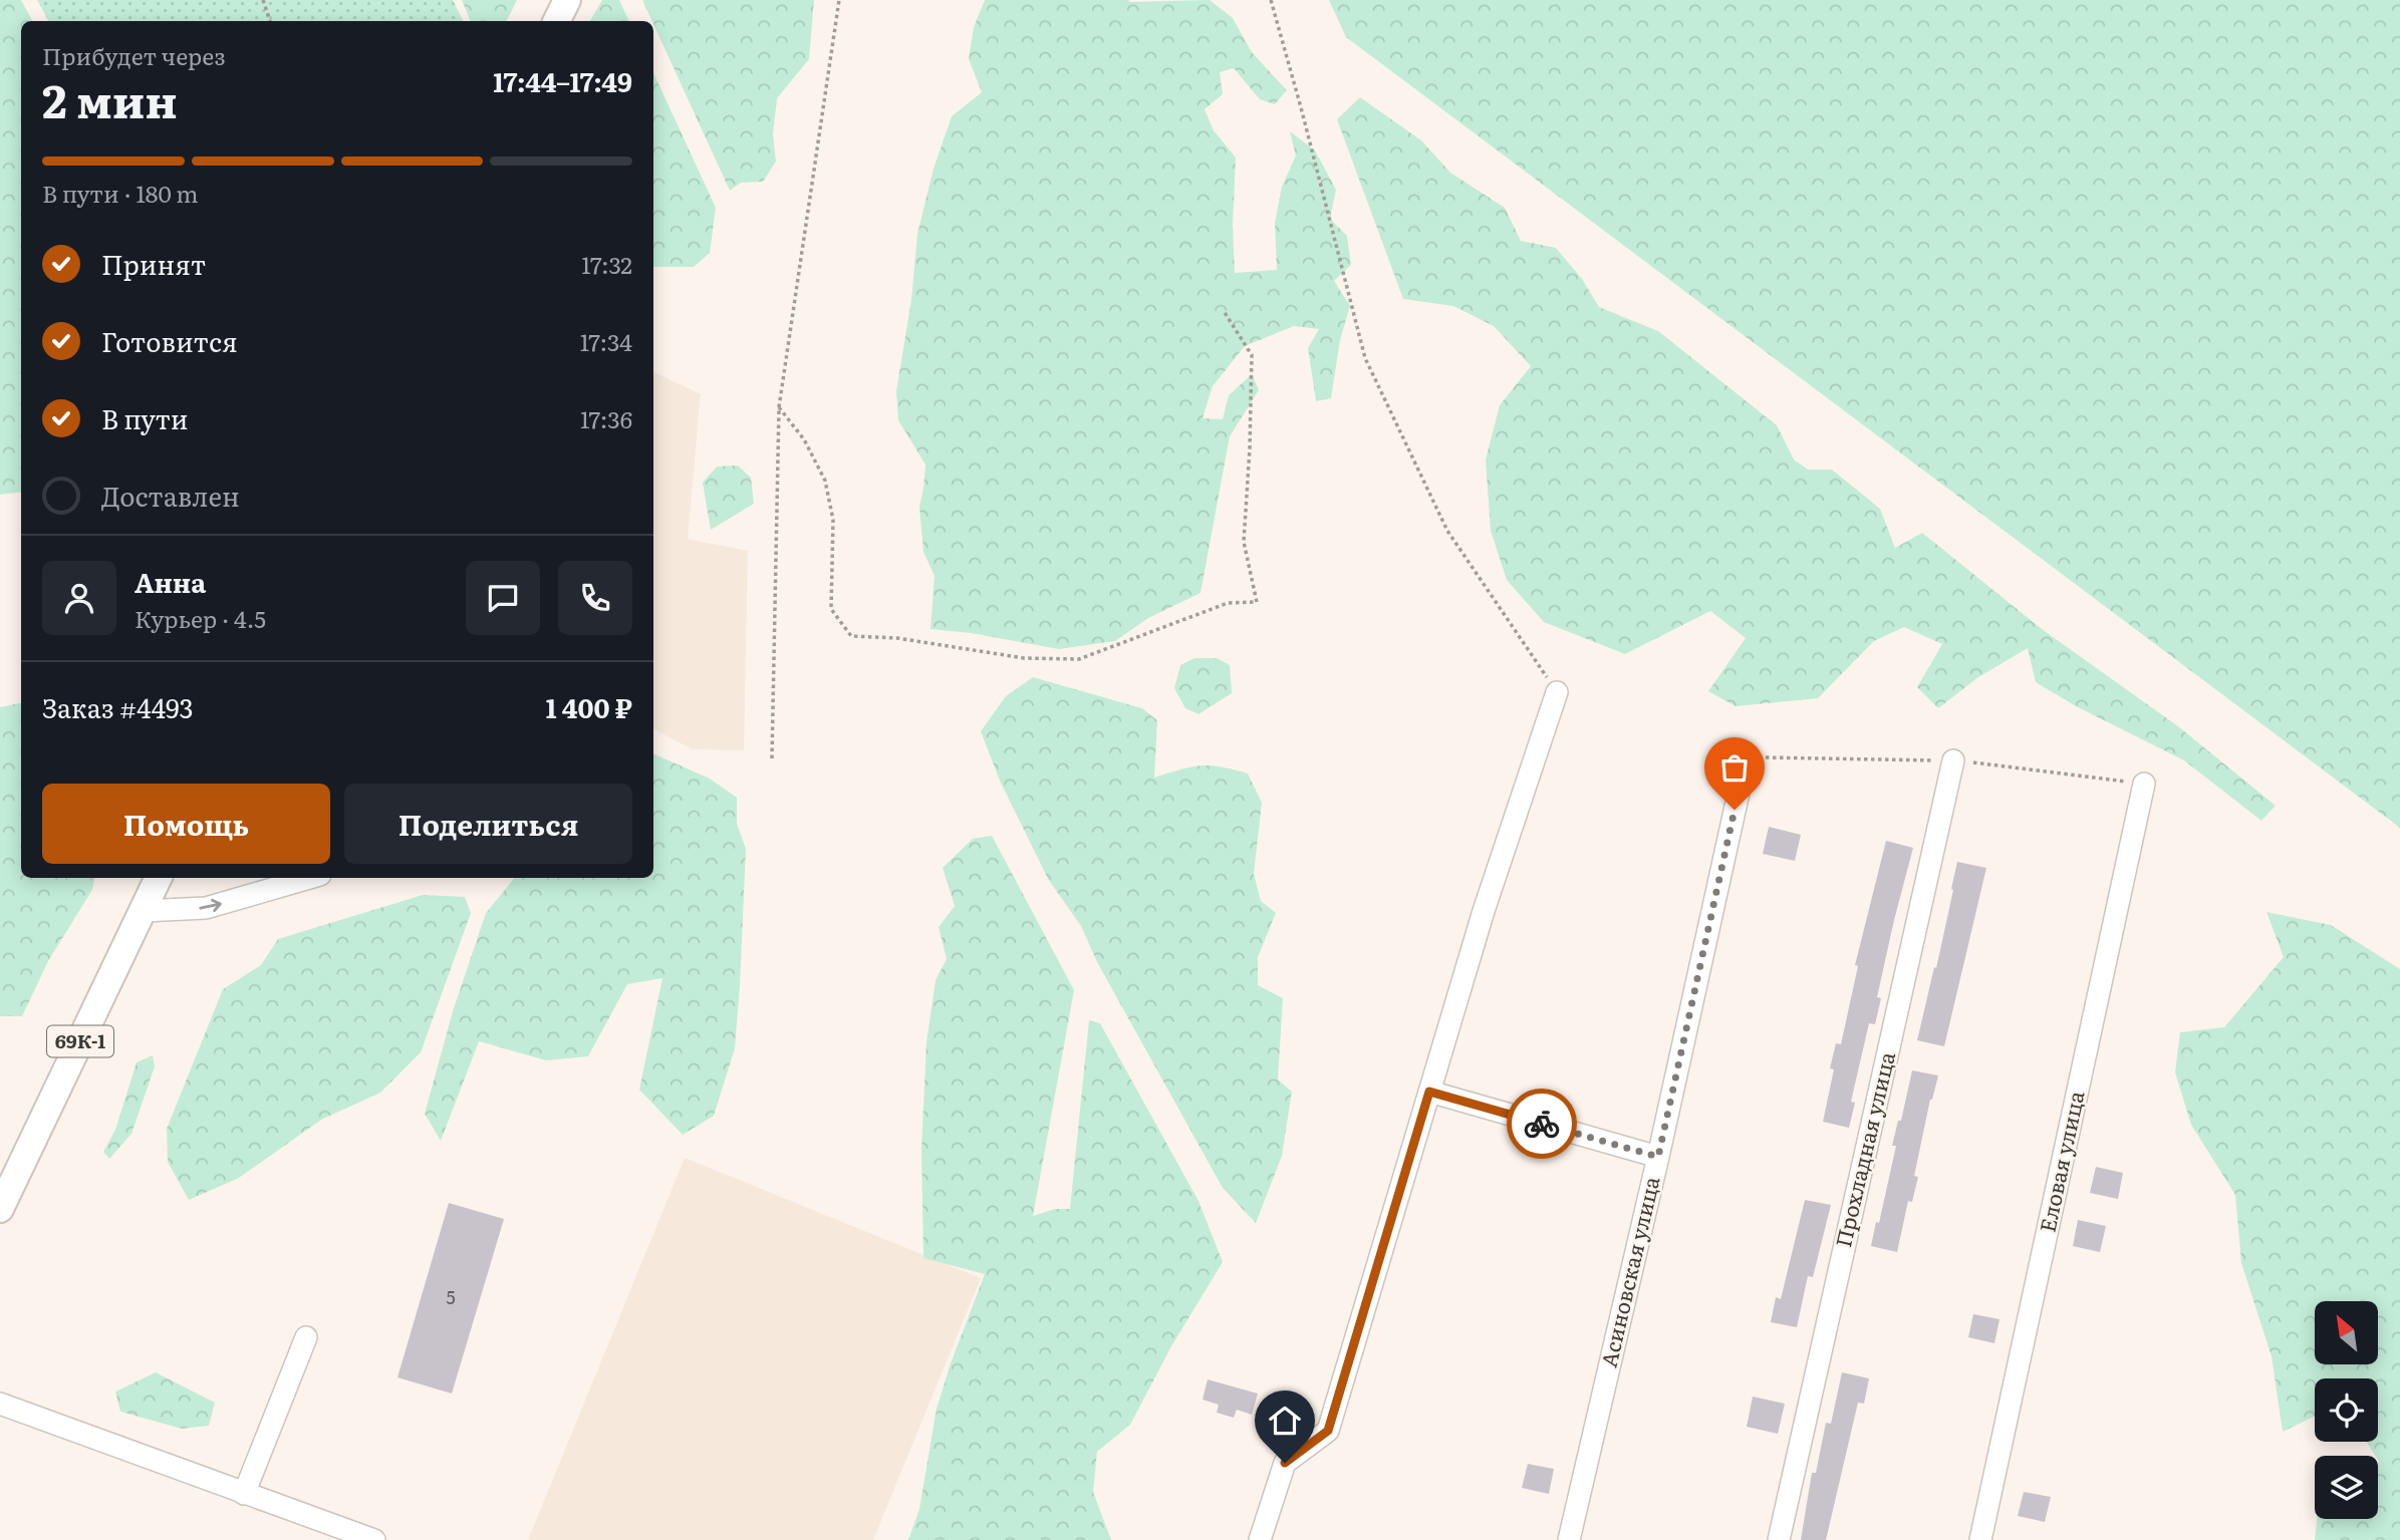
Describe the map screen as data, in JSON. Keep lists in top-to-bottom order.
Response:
{
  "streets": {
    "main road": ["69К-1"],
    "street": ["Прохладная улица", "Еловая улица", "Асиновская улица"]
  },
  "house_numbers": ["5"],
  "north": "top left",
  "page": {
    "heading": ["2 мин", "Прибудет через", "17:44–17:49"],
    "panel": [
      "Анна",
      "Курьер · 4.5",
      "Заказ #4493",
      "1 400 ₽"
    ],
    "bar": "В пути · 180 m",
    "list": [
      ["Принят", "17:32"],
      ["Готовится", "17:34"],
      ["В пути", "17:36"],
      "Доставлен"
    ],
    "buttons": ["Помощь", "Поделиться"]
  }
}
